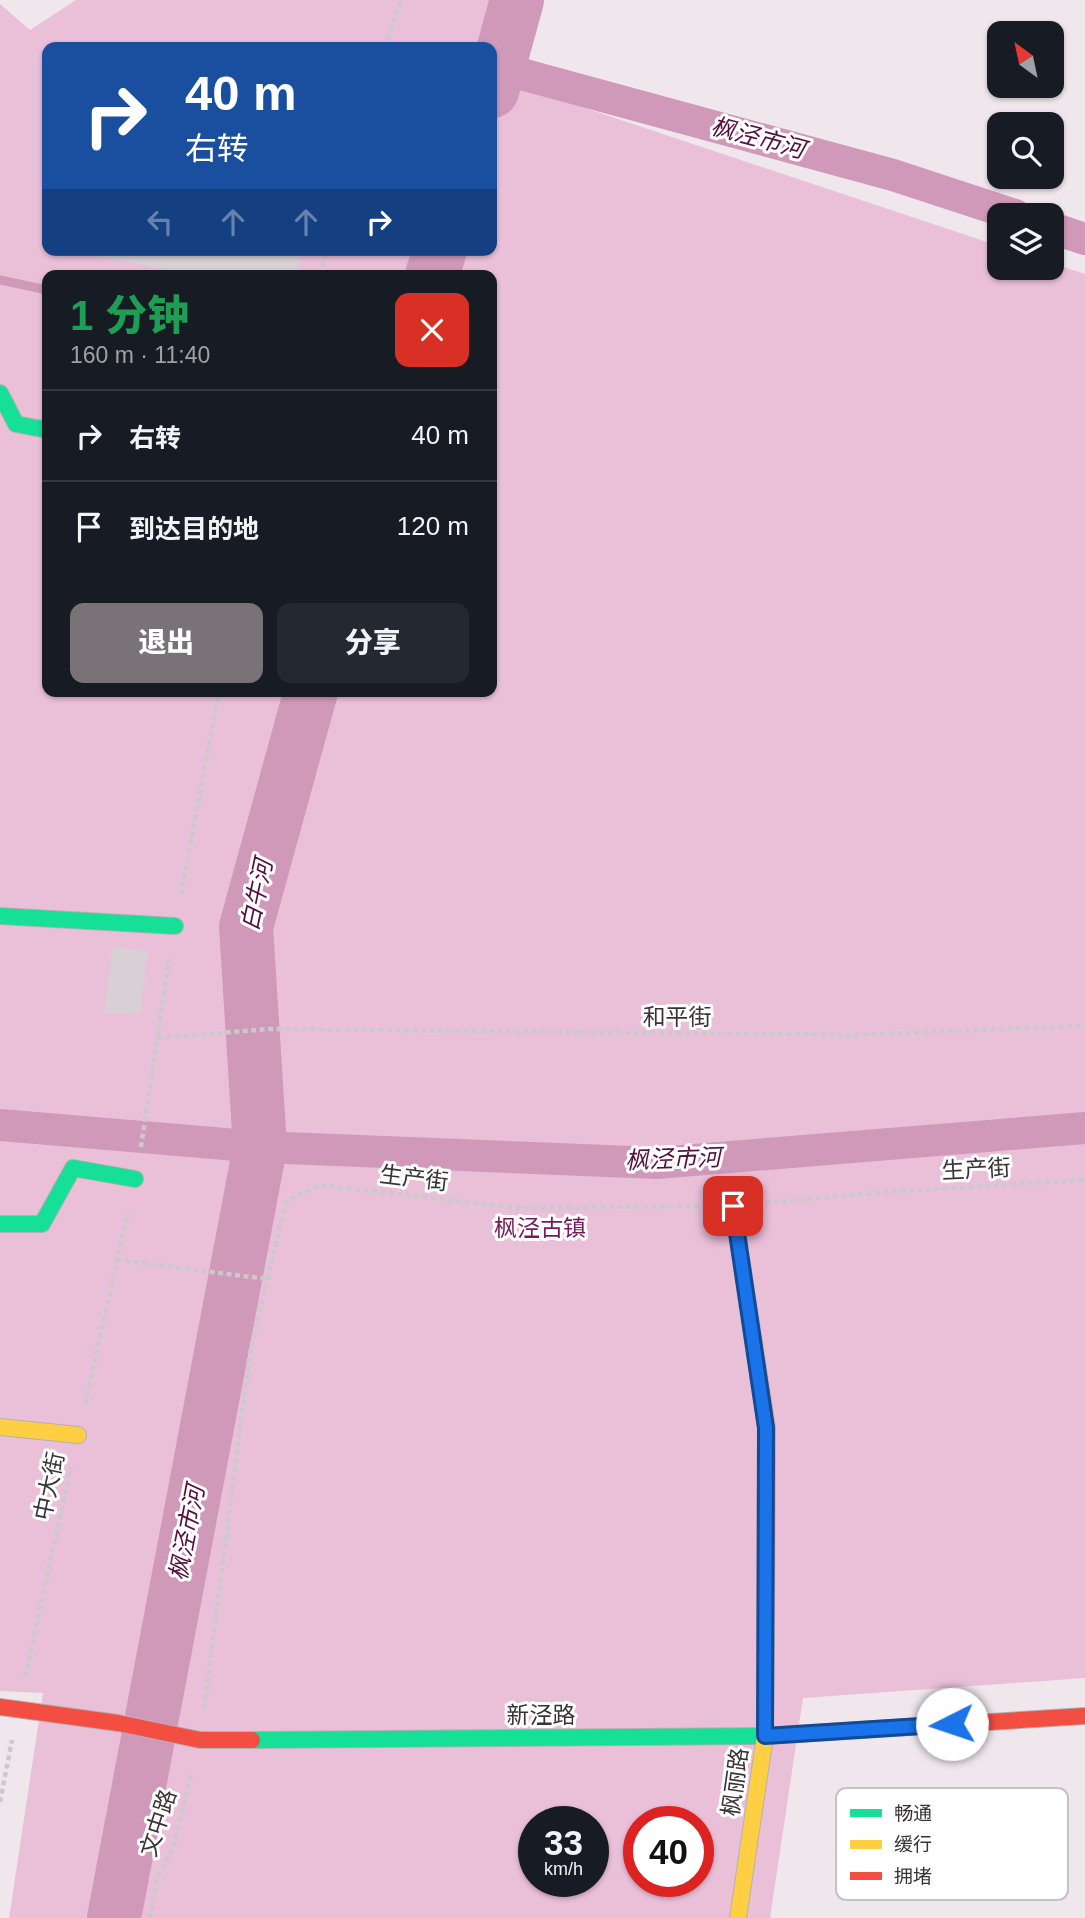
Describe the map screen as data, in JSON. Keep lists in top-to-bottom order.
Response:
{
  "streets": {
    "street": ["新泾路", "枫丽路"],
    "path": [
      "和平街",
      "生产街",
      "中大街",
      "文中路"
    ]
  },
  "crossings": [
    ["生产街", "新泾路"],
    ["生产街", "枫丽路"],
    ["生产街", "文中路"],
    ["中大街", "新泾路"],
    ["新泾路", "枫丽路"],
    ["新泾路", "文中路"]
  ],
  "water": ["枫泾市河", "白牛河"],
  "parks": ["枫泾古镇"],
  "legend": ["畅通", "缓行", "拥堵"],
  "north": "top left",
  "page": {
    "turn": ["40 m", "右转"],
    "heading": ["1 分钟", "160 m · 11:40"],
    "list": [
      {
        "name": "右转",
        "value": "40 m"
      },
      {
        "name": "到达目的地",
        "value": "120 m"
      }
    ],
    "buttons": ["退出", "分享"],
    "speed": "33 km/h",
    "limit": "40"
  }
}
